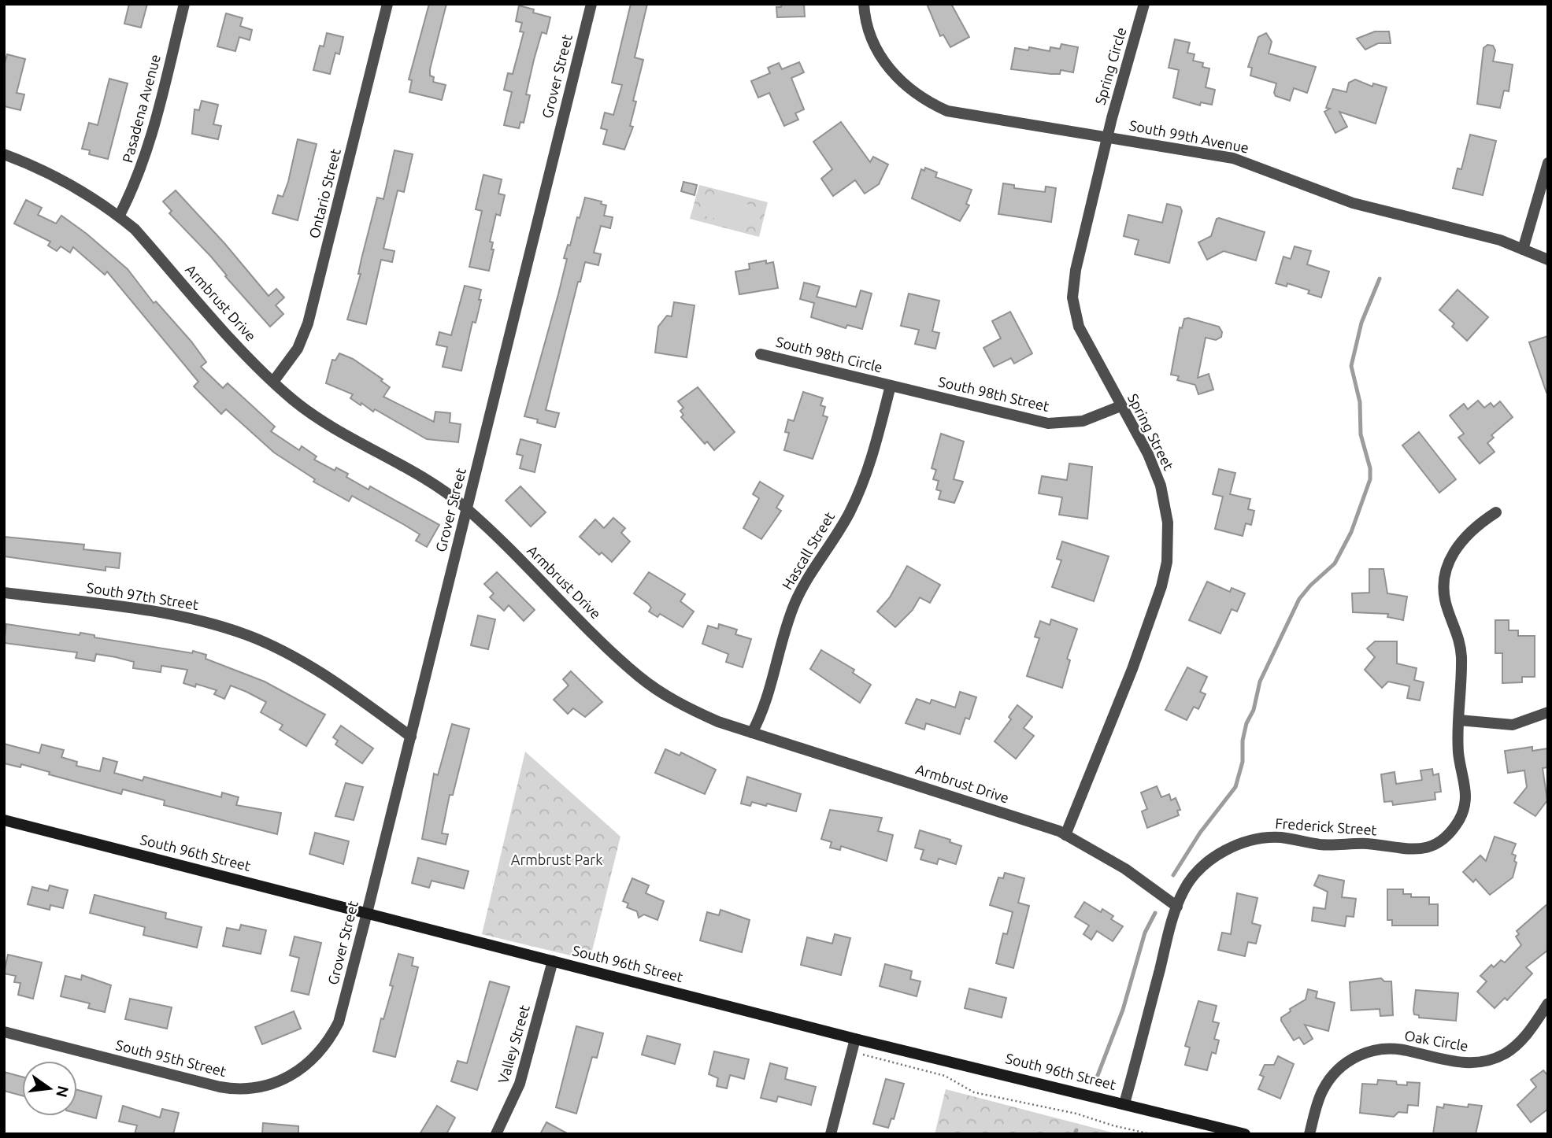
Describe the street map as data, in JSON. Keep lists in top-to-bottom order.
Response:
{
  "streets": {
    "street": [
      "Spring Circle",
      "Grover Street",
      "Pasadena Avenue",
      "South 99th Avenue",
      "Ontario Street",
      "Armbrust Drive",
      "South 98th Circle",
      "South 98th Street",
      "Spring Street",
      "Hascall Street",
      "South 97th Street",
      "Frederick Street",
      "South 96th Street",
      "Oak Circle",
      "Valley Street",
      "South 95th Street"
    ]
  },
  "crossings": [
    ["Spring Circle", "South 99th Avenue"],
    ["Spring Circle", "Spring Street"],
    ["Grover Street", "Armbrust Drive"],
    ["Grover Street", "South 97th Street"],
    ["Grover Street", "South 96th Street"],
    ["Grover Street", "South 95th Street"],
    ["Pasadena Avenue", "Armbrust Drive"],
    ["South 99th Avenue", "Spring Street"],
    ["Ontario Street", "Armbrust Drive"],
    ["Armbrust Drive", "Spring Street"],
    ["Armbrust Drive", "Hascall Street"],
    ["Armbrust Drive", "Frederick Street"],
    ["South 98th Circle", "South 98th Street"],
    ["South 98th Circle", "Hascall Street"],
    ["South 98th Street", "Spring Street"],
    ["South 98th Street", "Hascall Street"],
    ["Frederick Street", "South 96th Street"],
    ["South 96th Street", "Valley Street"]
  ],
  "parks": ["Armbrust Park"],
  "north": "right"
}
